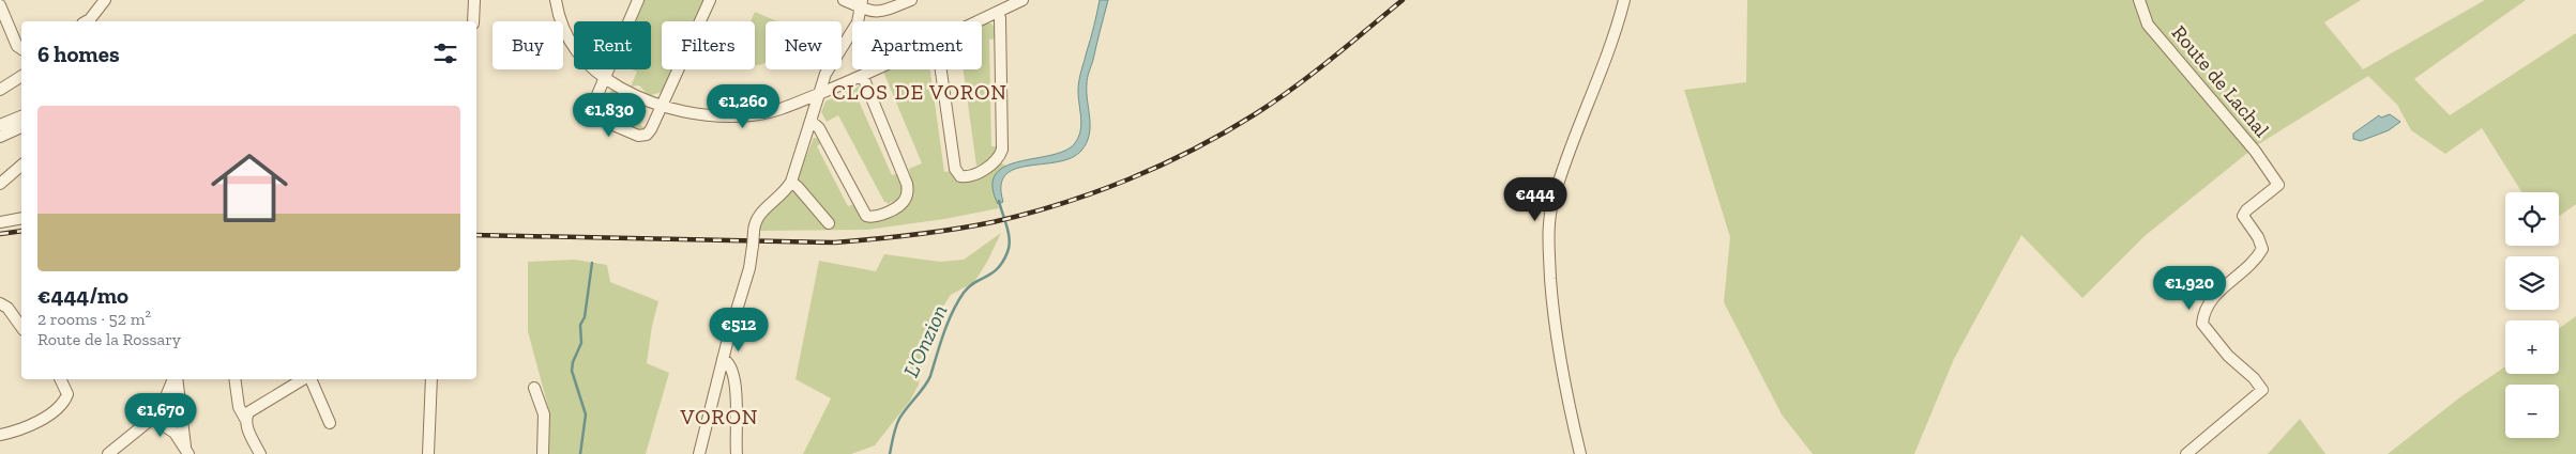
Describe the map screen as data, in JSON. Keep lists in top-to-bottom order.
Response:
{
  "streets": {
    "street": ["Route de Lachal"]
  },
  "districts": ["CLOS DE VORON", "VORON"],
  "water": ["L'Onzion"],
  "page": {
    "chip": [
      "Buy",
      "Rent",
      "Filters",
      "New",
      "Apartment"
    ],
    "heading": "6 homes",
    "price": [
      "€1,260",
      "€1,830",
      "€444",
      "€1,920",
      "€512",
      "€1,670"
    ],
    "list": [
      {
        "name": "€444/mo",
        "note": "2 rooms · 52 m² · Route de la Rossary"
      }
    ],
    "map_buttons": ["+", "−"]
  }
}
